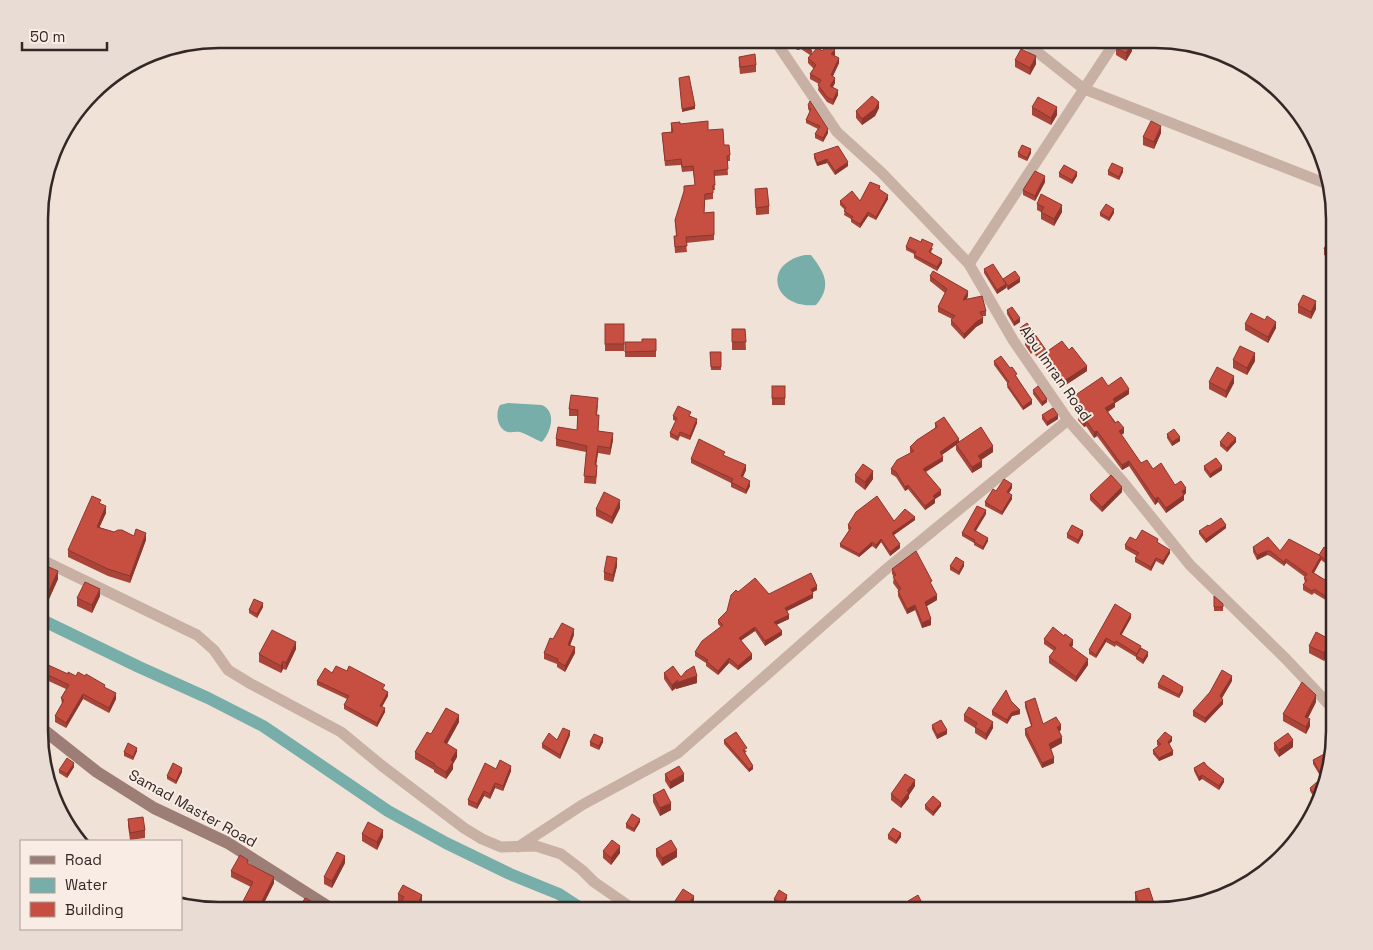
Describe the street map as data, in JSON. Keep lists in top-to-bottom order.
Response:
{
  "streets": {
    "street": ["Abu Imran Road", "Samad Master Road"]
  },
  "legend": ["Road", "Water", "Building"],
  "scale_bar": "50 m"
}
